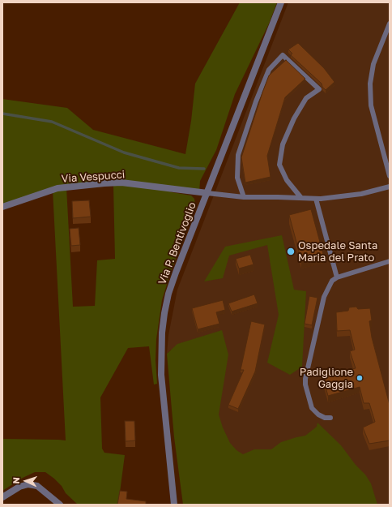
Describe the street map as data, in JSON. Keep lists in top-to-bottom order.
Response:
{
  "streets": {
    "street": ["Via Vespucci", "Via P. Bentivoglio"]
  },
  "crossings": [
    ["Via Vespucci", "Via P. Bentivoglio"]
  ],
  "places": ["Ospedale Santa Maria del Prato", "Padiglione Gaggia"],
  "north": "left"
}
